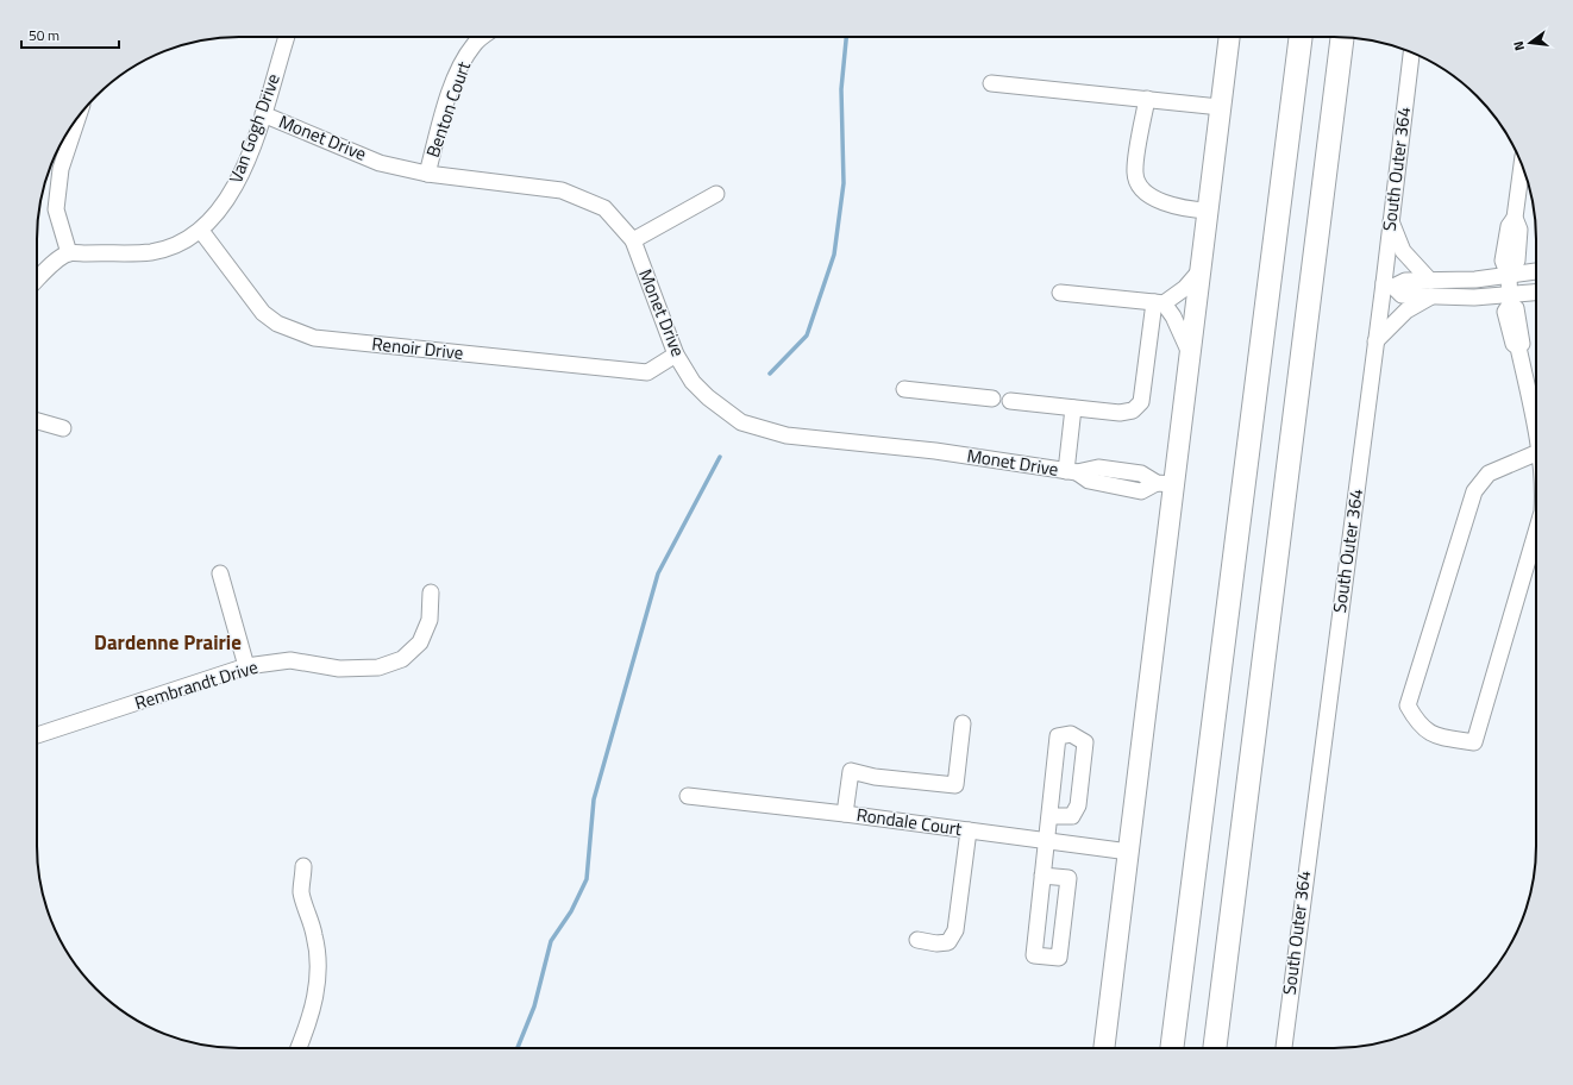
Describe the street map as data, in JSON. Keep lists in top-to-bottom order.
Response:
{
  "streets": {
    "street": [
      "Benton Court",
      "Van Gogh Drive",
      "Monet Drive",
      "South Outer 364",
      "Renoir Drive",
      "Rembrandt Drive",
      "Rondale Court"
    ]
  },
  "crossings": [
    ["Benton Court", "Monet Drive"],
    ["Van Gogh Drive", "Monet Drive"],
    ["Van Gogh Drive", "Renoir Drive"],
    ["Monet Drive", "Renoir Drive"]
  ],
  "districts": ["Dardenne Prairie"],
  "scale_bar": "50 m",
  "north": "left"
}
